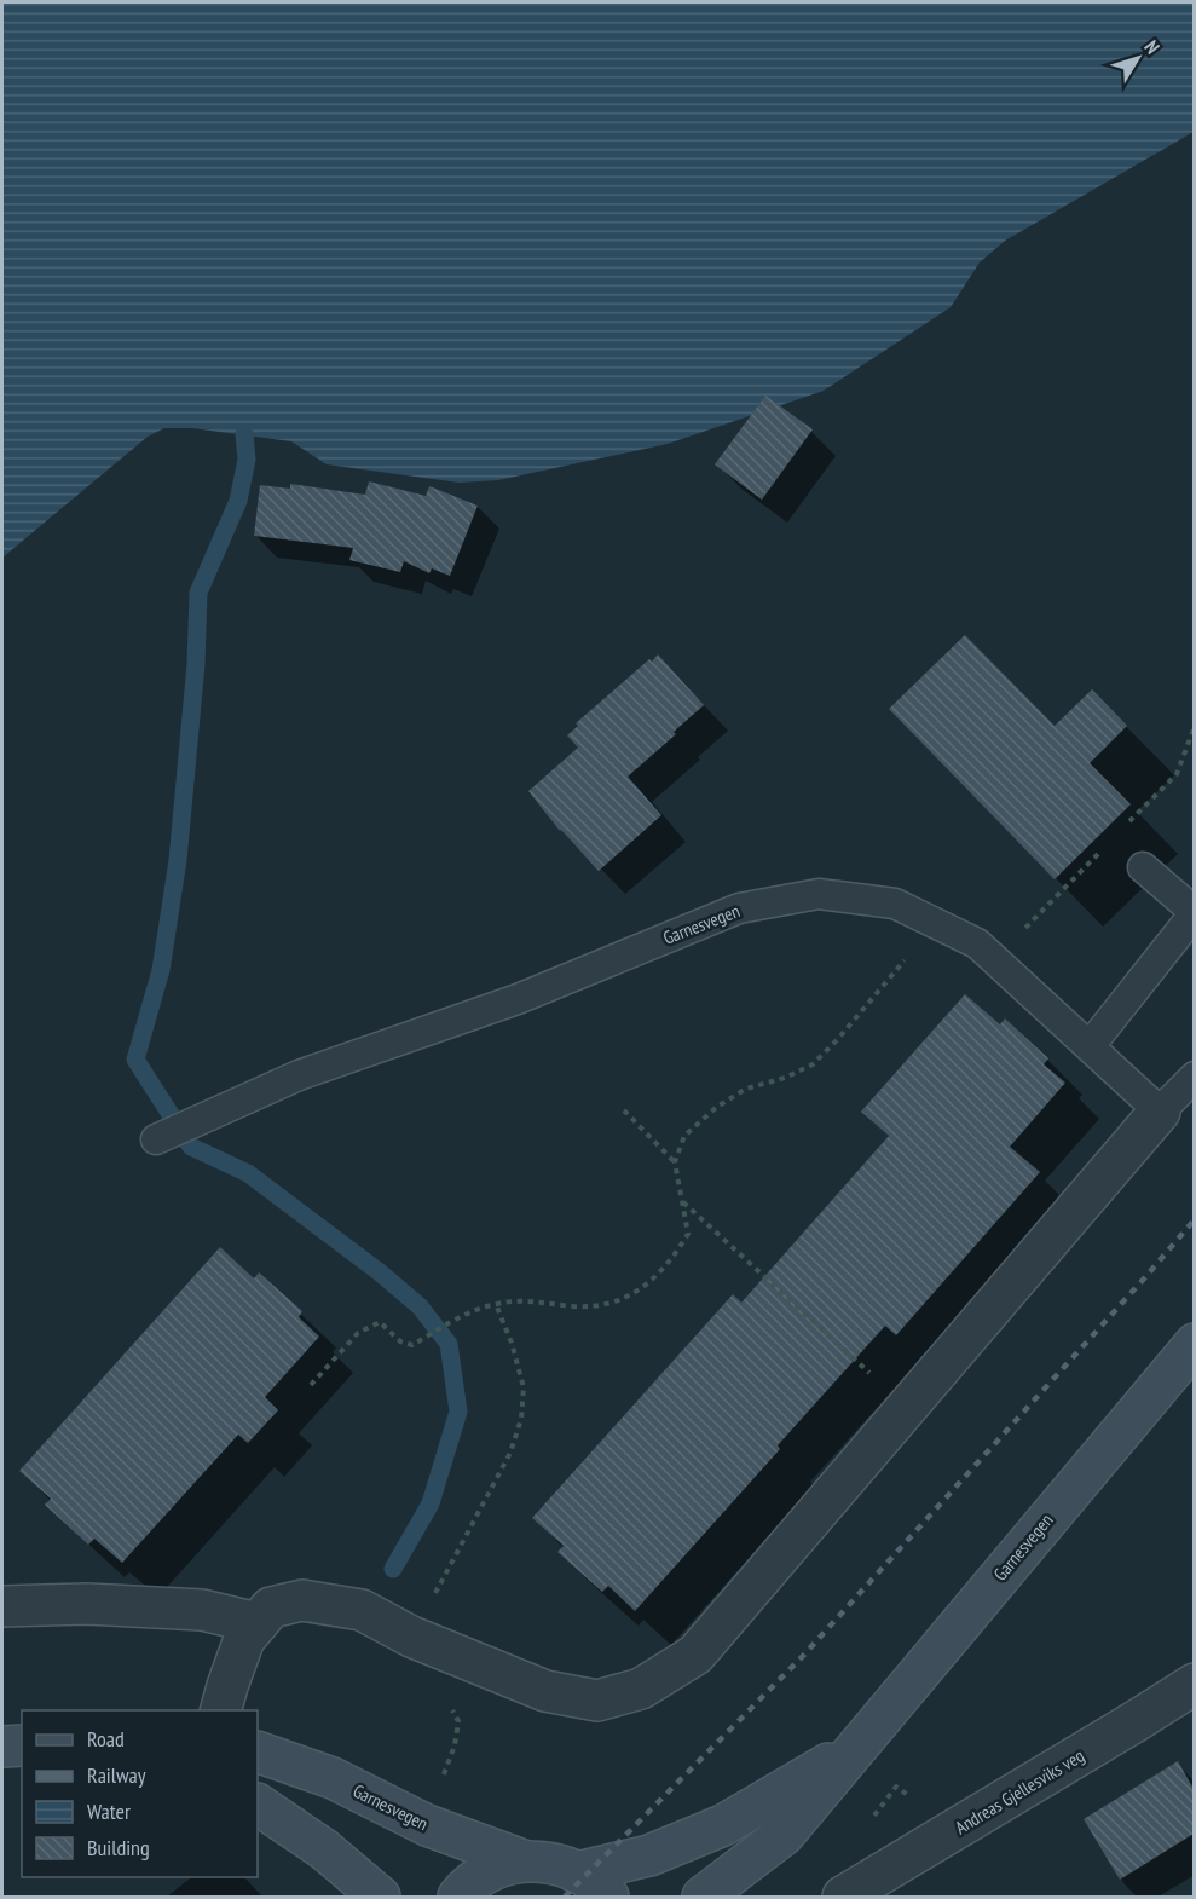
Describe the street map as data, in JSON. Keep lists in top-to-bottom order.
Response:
{
  "streets": {
    "main road": ["Garnesvegen"],
    "street": ["Andreas Gjellesviks veg"]
  },
  "legend": [
    "Road",
    "Railway",
    "Water",
    "Building"
  ],
  "north": "top right"
}
